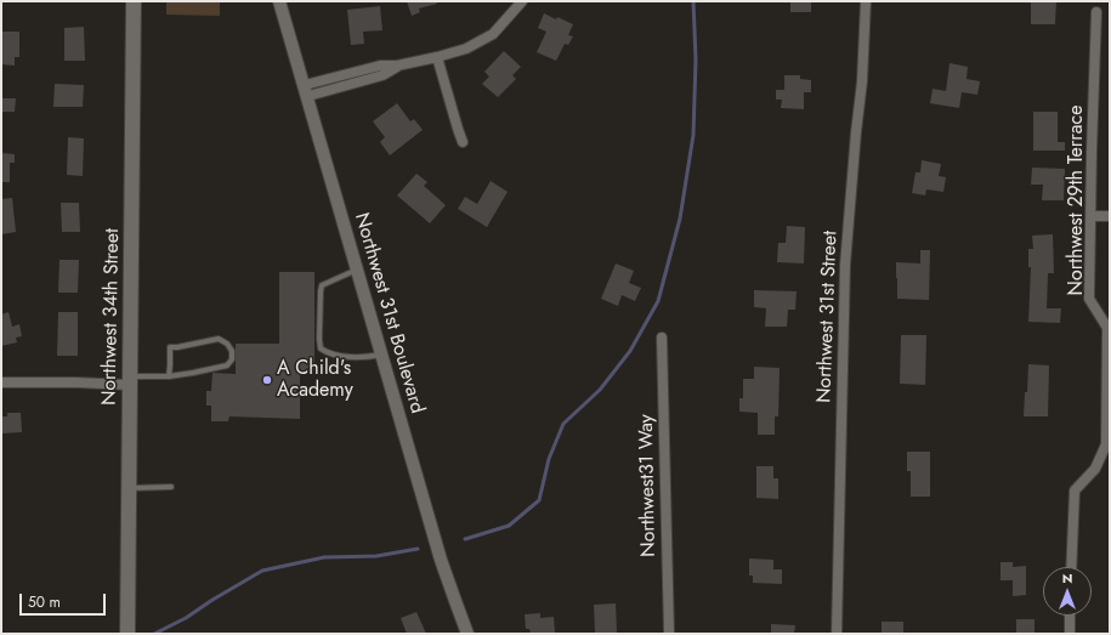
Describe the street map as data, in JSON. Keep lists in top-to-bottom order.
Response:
{
  "streets": {
    "main road": ["Northwest 34th Street"],
    "street": [
      "Northwest 29th Terrace",
      "Northwest 31st Boulevard",
      "Northwest 31st Street",
      "Northwest31 Way"
    ]
  },
  "places": ["A Child's Academy"],
  "scale_bar": "50 m",
  "north": "top"
}
